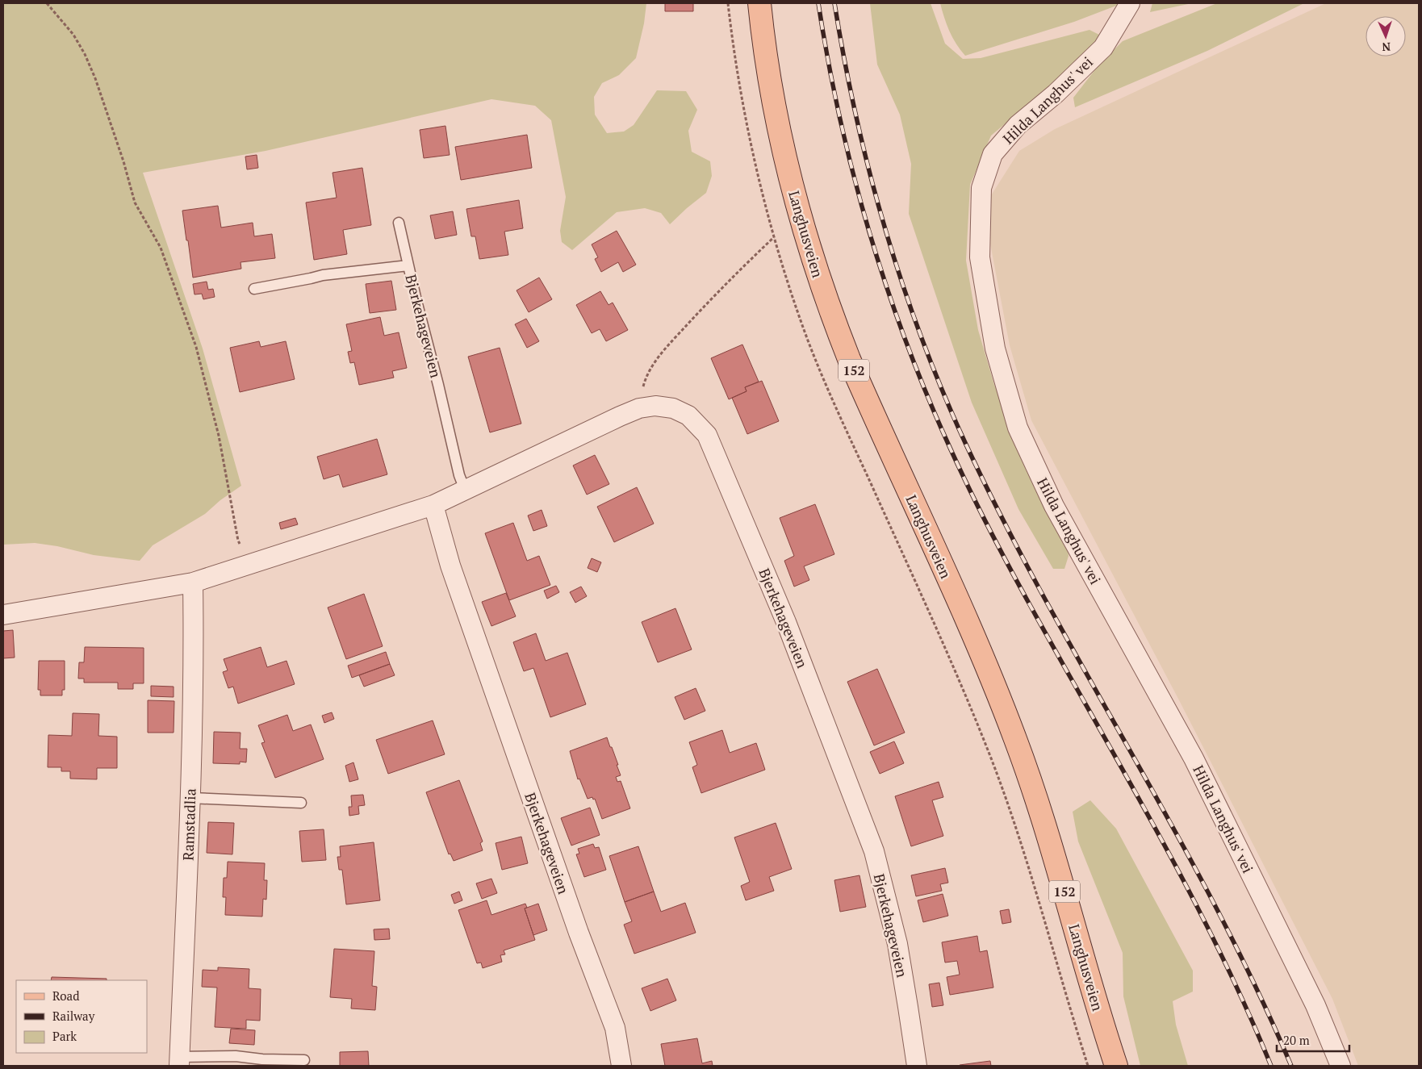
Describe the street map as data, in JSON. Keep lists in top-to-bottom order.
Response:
{
  "streets": {
    "main road": ["Langhusveien", "152"],
    "street": ["Hilda Langhus' vei", "Bjerkehageveien", "Ramstadlia"]
  },
  "legend": ["Road", "Railway", "Park"],
  "scale_bar": "20 m",
  "north": "bottom"
}
